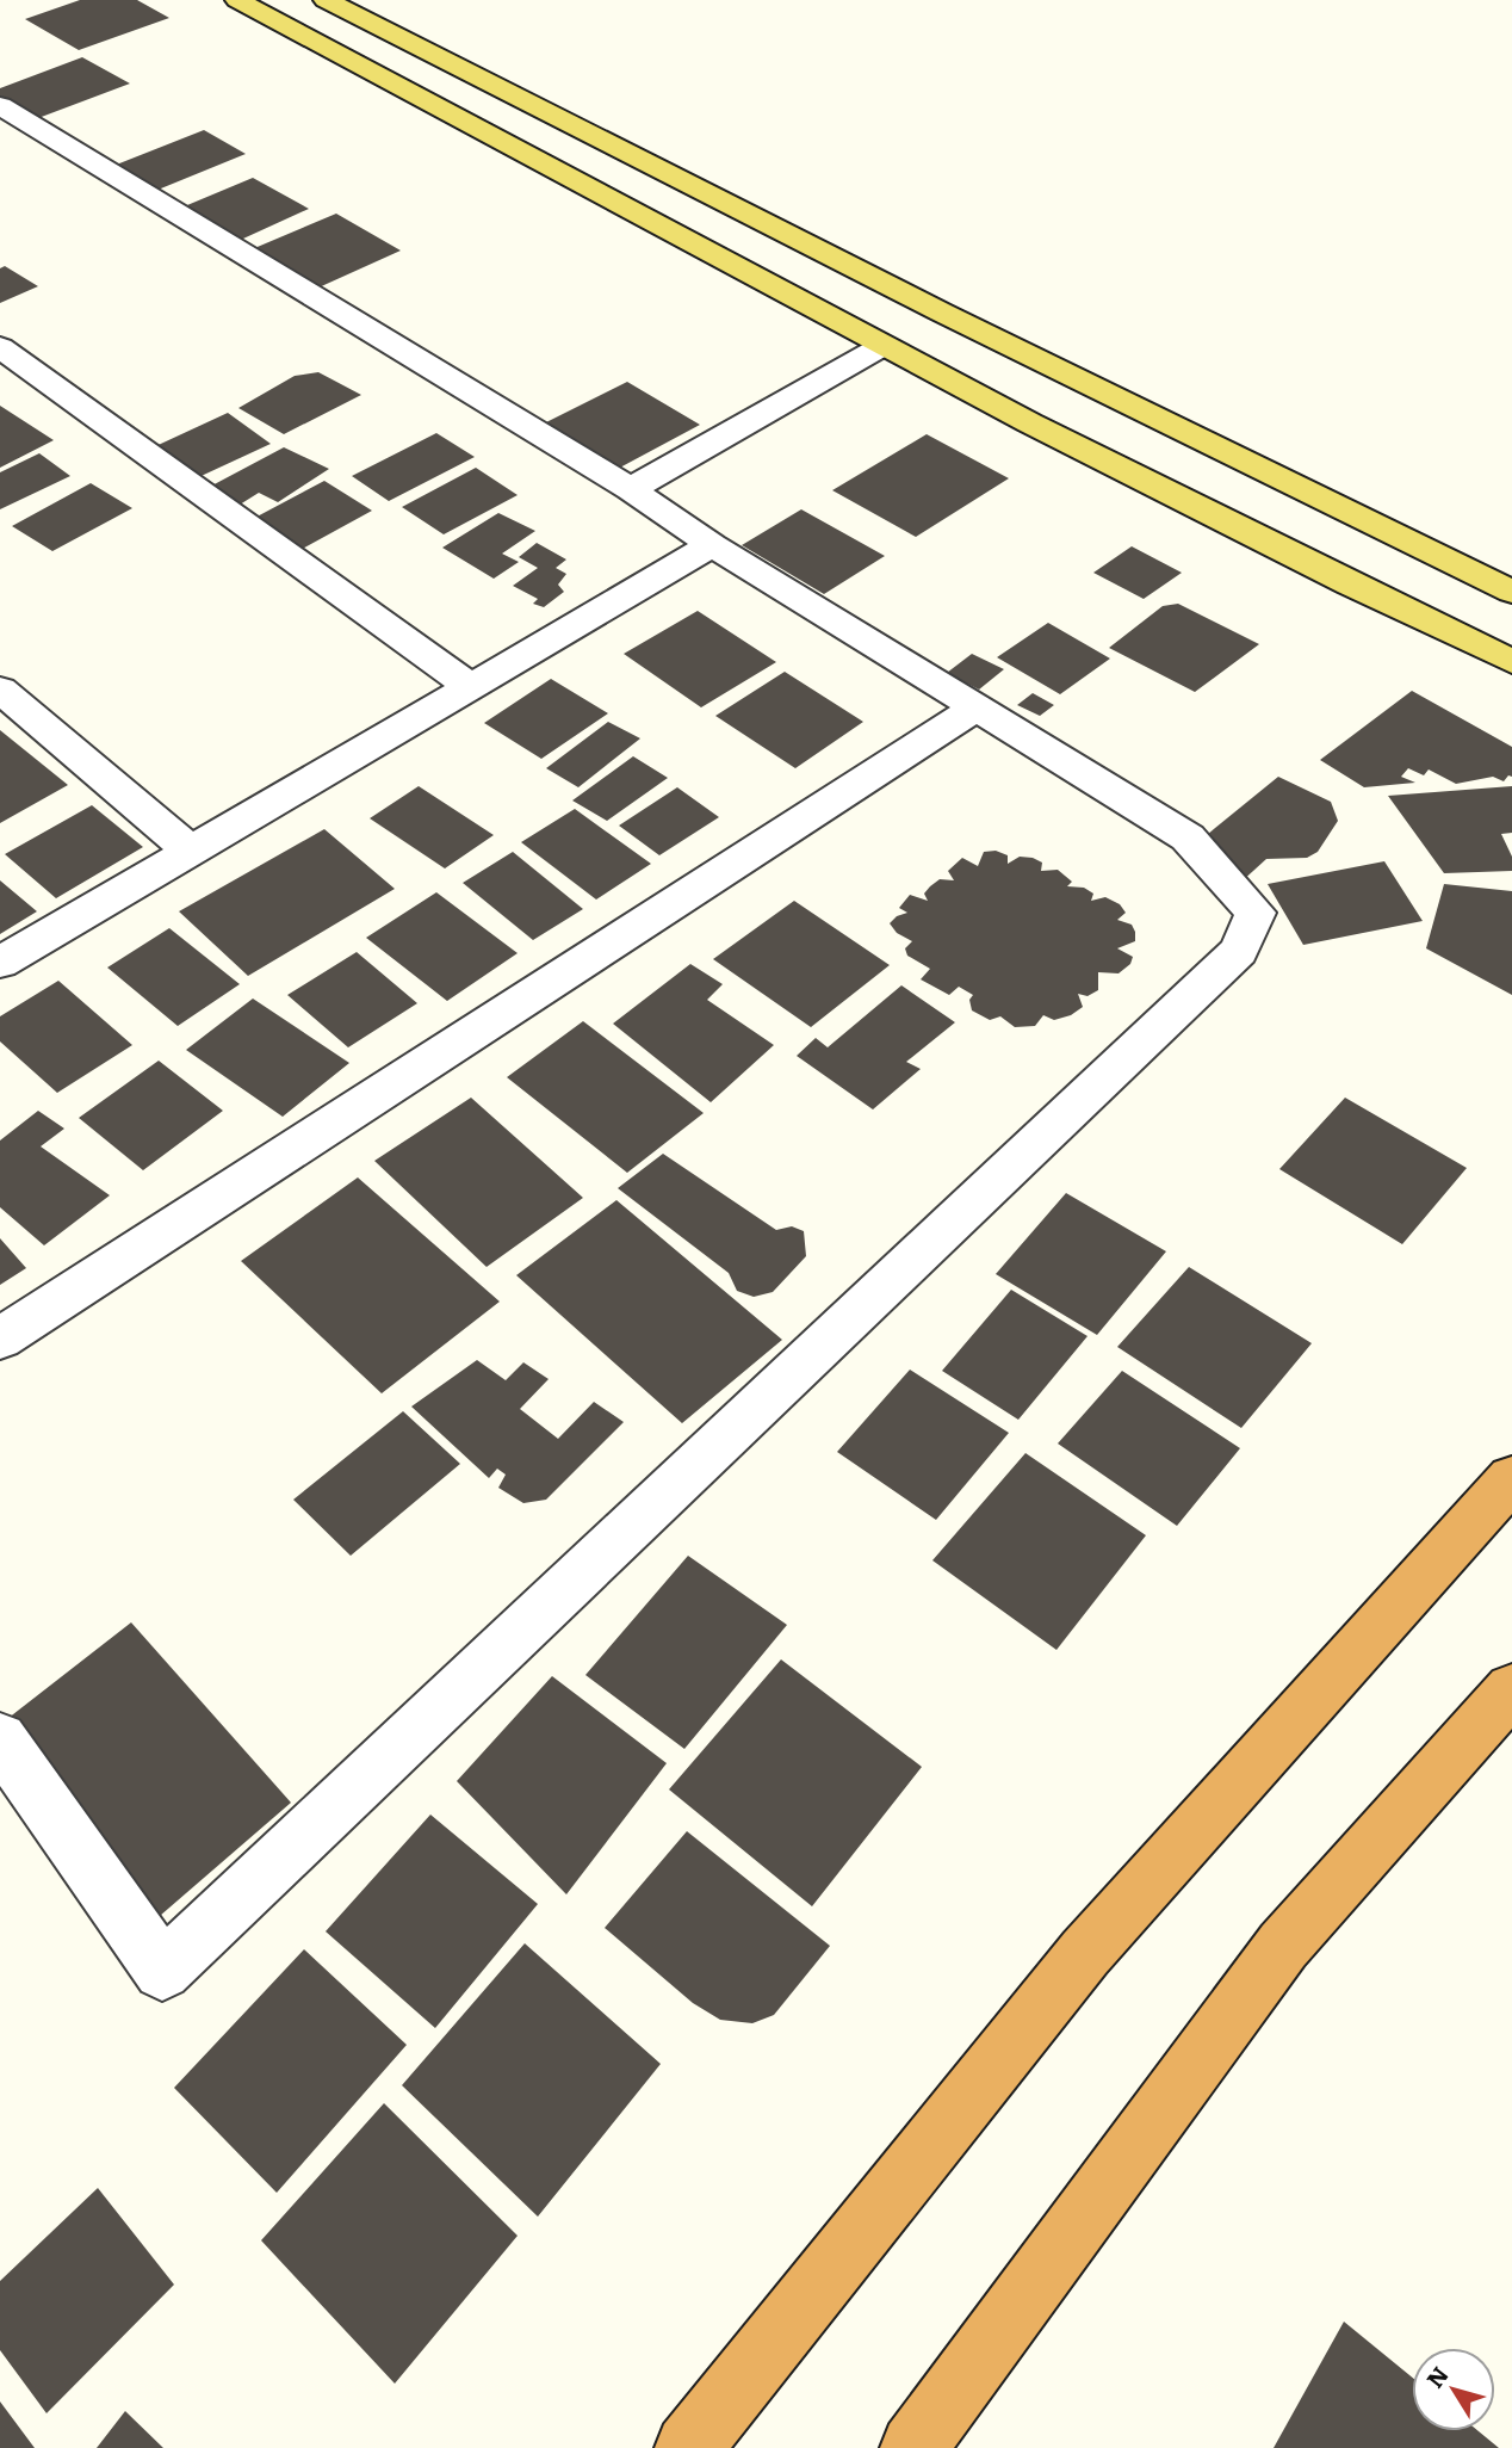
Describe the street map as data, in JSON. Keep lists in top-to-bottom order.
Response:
{
  "north": "top left"
}
